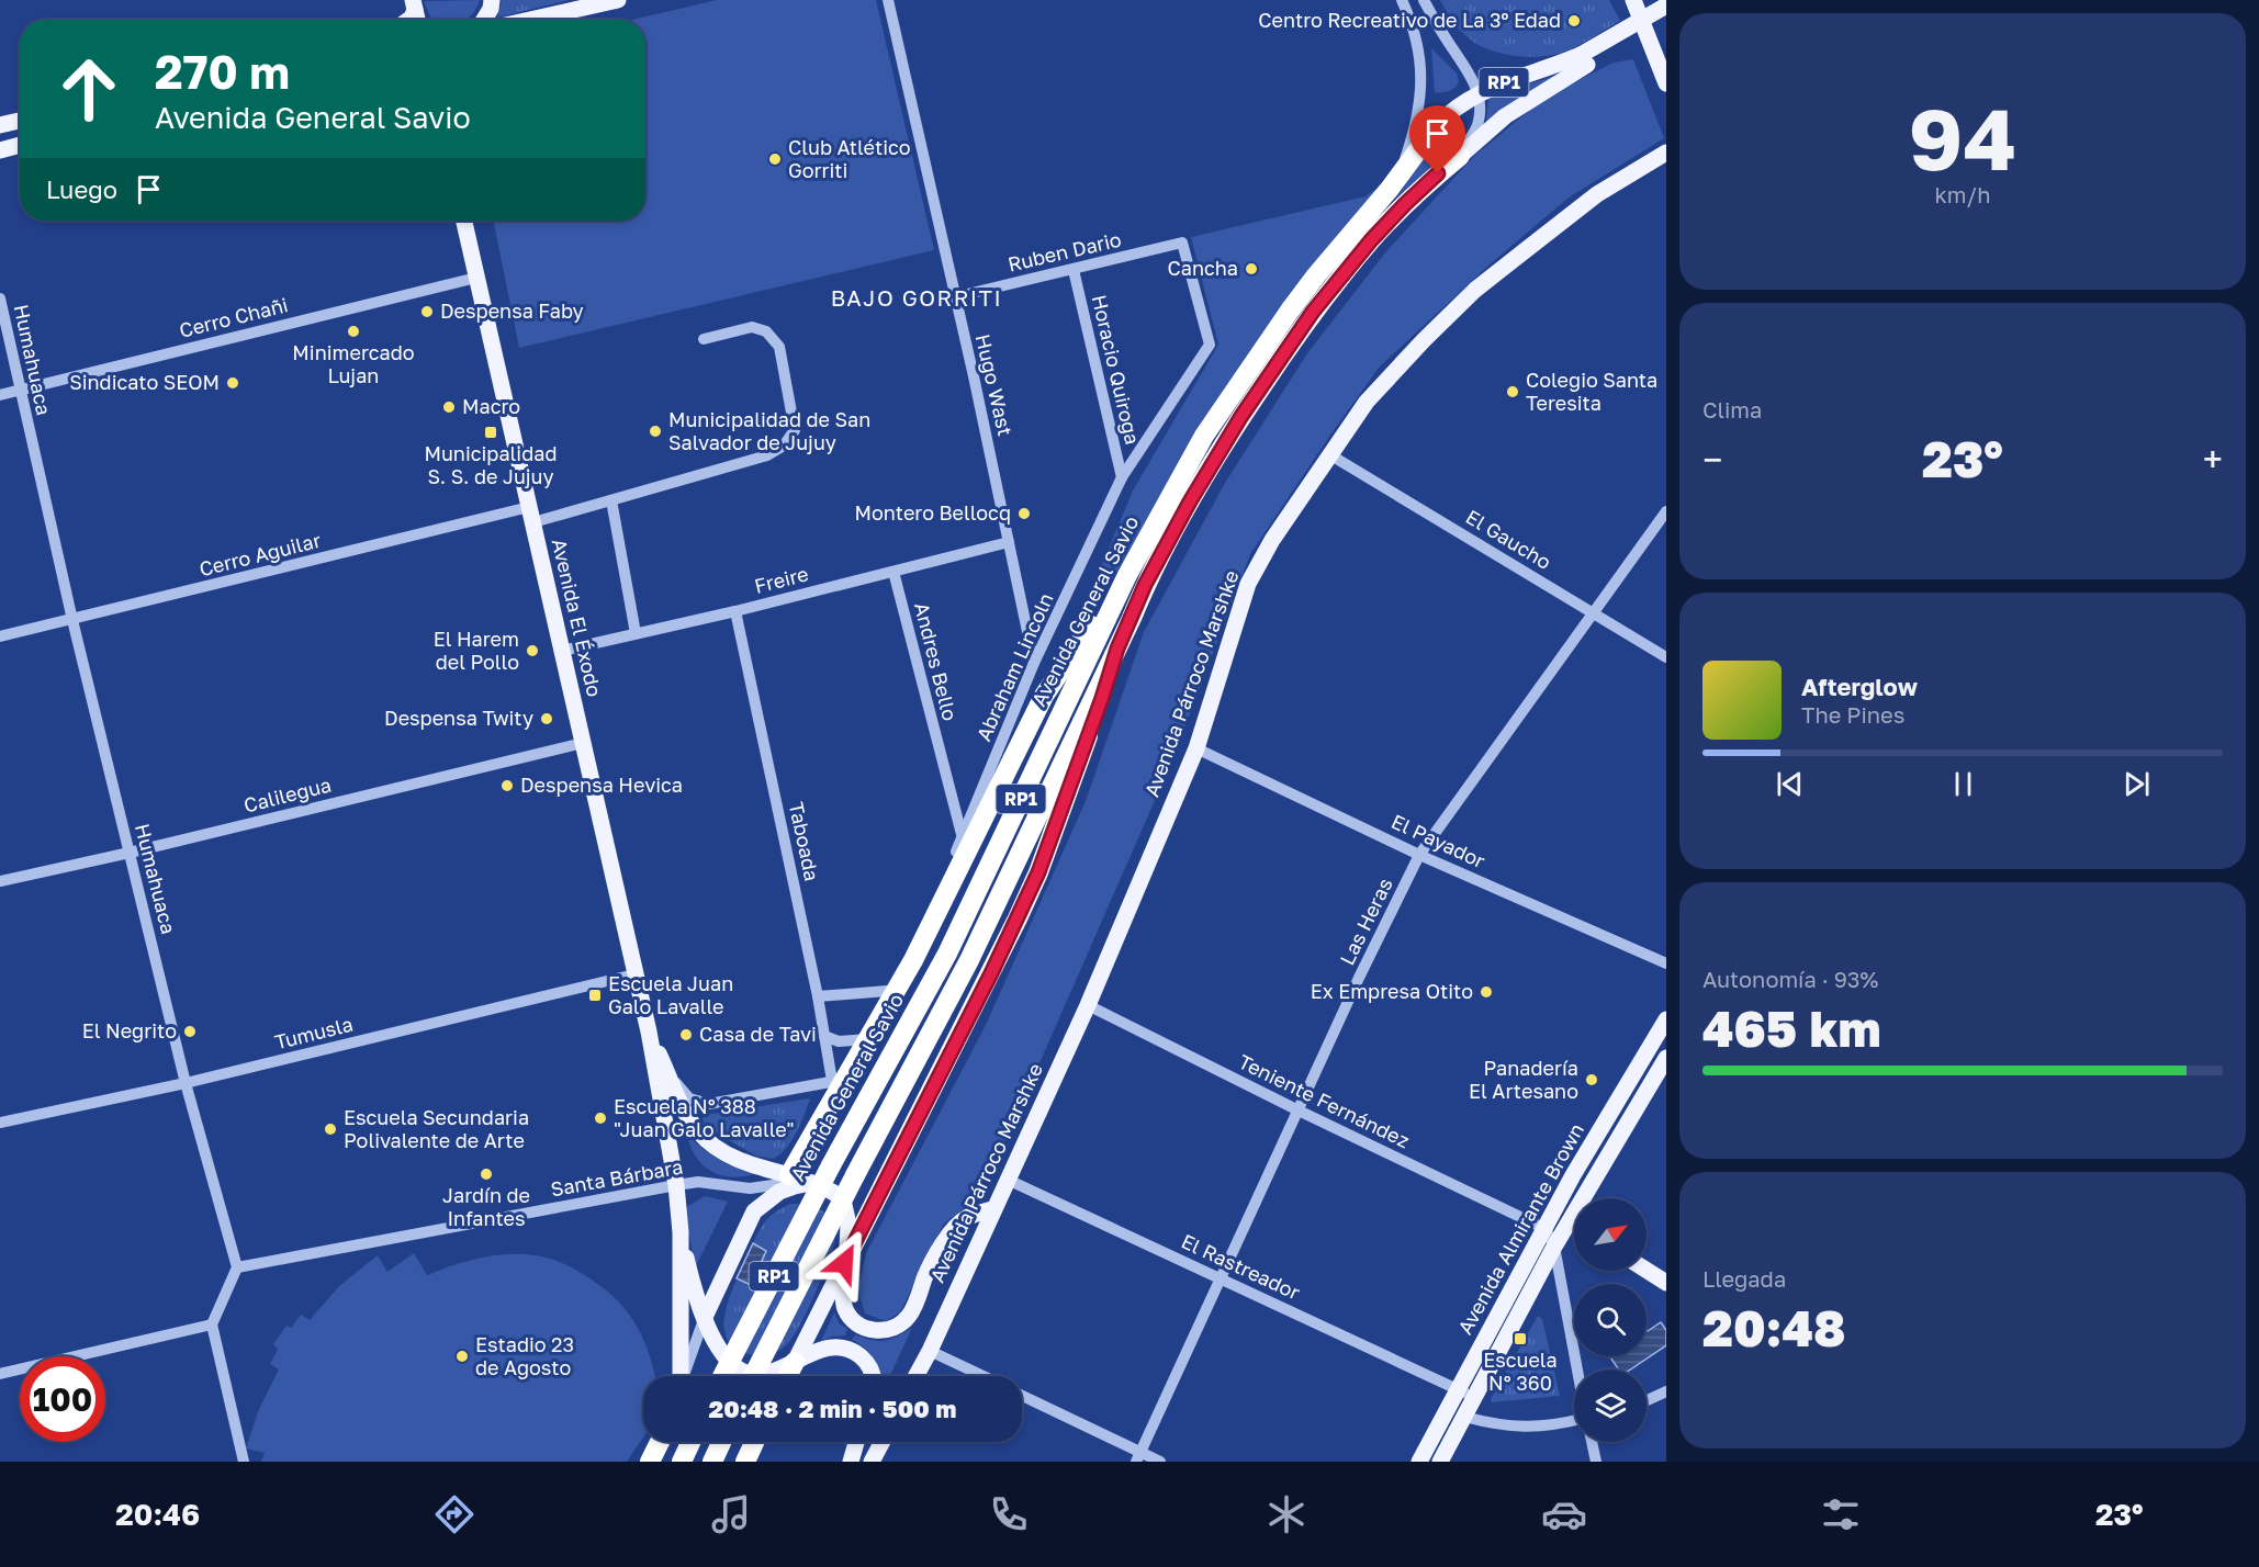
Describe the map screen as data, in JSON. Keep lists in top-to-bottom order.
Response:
{
  "streets": {
    "highway": ["RP1", "Avenida General Savio"],
    "main road": ["Avenida El Éxodo", "Avenida Párroco Marshke", "Avenida Almirante Brown"],
    "street": [
      "Ruben Dario",
      "Cerro Chañi",
      "Humahuaca",
      "Horacio Quiroga",
      "Hugo Wast",
      "El Gaucho",
      "Cerro Aguilar",
      "Freire",
      "Andres Bello",
      "Abraham Lincoln",
      "Calilegua",
      "Taboada",
      "El Payador",
      "Las Heras",
      "Tumusla",
      "Teniente Fernández",
      "Santa Bárbara",
      "El Rastreador"
    ]
  },
  "crossings": [
    ["RP1", "Avenida General Savio"],
    ["Ruben Dario", "Horacio Quiroga"],
    ["Ruben Dario", "Hugo Wast"],
    ["Ruben Dario", "Abraham Lincoln"],
    ["Cerro Chañi", "Humahuaca"],
    ["Cerro Chañi", "Avenida El Éxodo"],
    ["Humahuaca", "Cerro Aguilar"],
    ["Humahuaca", "Calilegua"],
    ["Humahuaca", "Tumusla"],
    ["Humahuaca", "Santa Bárbara"],
    ["Horacio Quiroga", "Abraham Lincoln"],
    ["Hugo Wast", "Freire"],
    ["Hugo Wast", "Abraham Lincoln"],
    ["El Gaucho", "Avenida Párroco Marshke"],
    ["El Gaucho", "Las Heras"],
    ["Cerro Aguilar", "Avenida El Éxodo"],
    ["Freire", "Avenida El Éxodo"],
    ["Freire", "Andres Bello"],
    ["Freire", "Taboada"],
    ["Avenida El Éxodo", "Calilegua"],
    ["Avenida El Éxodo", "Tumusla"],
    ["Avenida El Éxodo", "Santa Bárbara"],
    ["Andres Bello", "Abraham Lincoln"],
    ["Avenida Párroco Marshke", "El Payador"],
    ["Avenida Párroco Marshke", "Teniente Fernández"],
    ["Avenida Párroco Marshke", "El Rastreador"],
    ["El Payador", "Las Heras"],
    ["Las Heras", "Teniente Fernández"],
    ["Las Heras", "El Rastreador"],
    ["Teniente Fernández", "Avenida Almirante Brown"],
    ["Avenida Almirante Brown", "El Rastreador"]
  ],
  "districts": ["BAJO GORRITI"],
  "places": {
    "other": [
      "Centro Recreativo de La 3º Edad",
      "Club Atlético Gorriti",
      "Cancha",
      "Despensa Faby",
      "Minimercado Lujan",
      "Sindicato SEOM",
      "Colegio Santa Teresita",
      "Macro",
      "Municipalidad de San Salvador de Jujuy",
      "Montero Bellocq",
      "El Harem del Pollo",
      "Despensa Twity",
      "Despensa Hevica",
      "Ex Empresa Otito",
      "El Negrito",
      "Casa de Tavi",
      "Panadería El Artesano",
      "Escuela N° 388 \"Juan Galo Lavalle\"",
      "Escuela Secundaria Polivalente de Arte",
      "Jardín de Infantes",
      "Estadio 23 de Agosto"
    ],
    "transit": ["Municipalidad S. S. de Jujuy", "Escuela Juan Galo Lavalle", "Escuela N° 360"]
  },
  "north": "top right",
  "page": {
    "tile": [
      ["94", "km/h"],
      "Clima",
      ["Autonomía · 93%", "465 km"],
      ["Llegada", "20:48"]
    ],
    "turn": ["270 m", "Avenida General Savio"],
    "then": "Luego",
    "heat": ["−", "23°", "+"],
    "song": ["Afterglow", "The Pines"],
    "limit": "100",
    "trip": "20:48 · 2 min · 500 m",
    "tabs": ["20:46", "23°"]
  }
}
